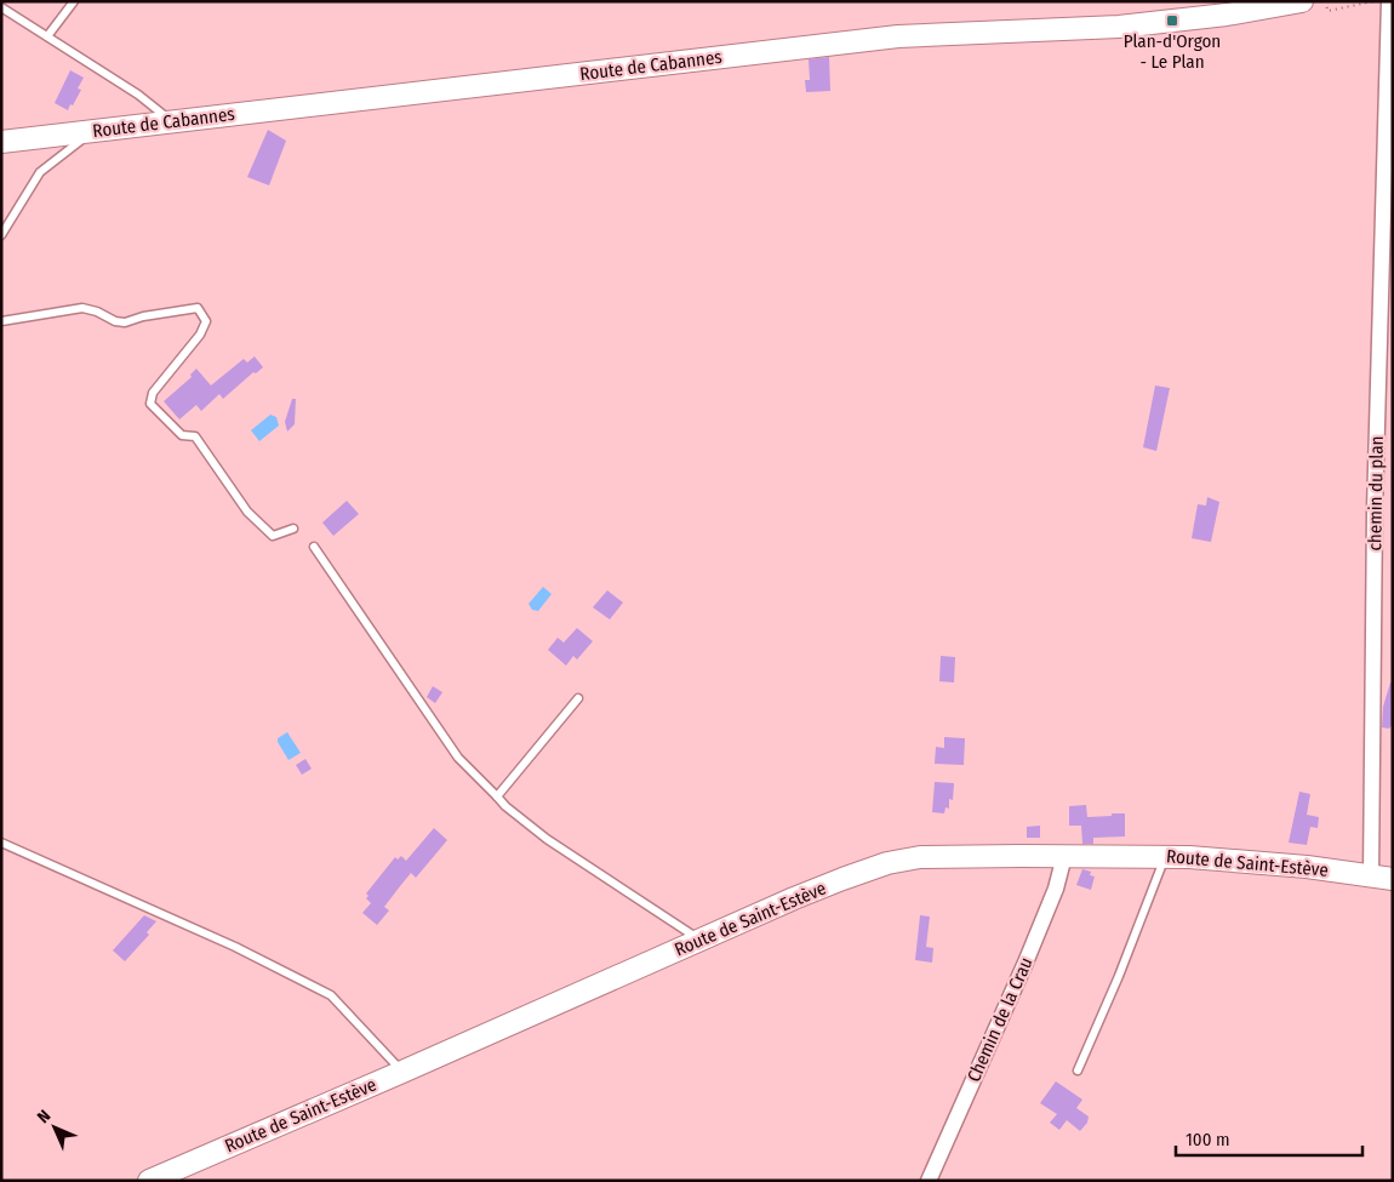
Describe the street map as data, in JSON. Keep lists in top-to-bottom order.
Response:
{
  "streets": {
    "street": [
      "Route de Cabannes",
      "chemin du plan",
      "Route de Saint-Estève",
      "Chemin de la Crau"
    ]
  },
  "crossings": [
    ["chemin du plan", "Route de Saint-Estève"],
    ["Route de Saint-Estève", "Chemin de la Crau"]
  ],
  "places": {
    "transit": ["Plan-d'Orgon - Le Plan"]
  },
  "scale_bar": "100 m",
  "north": "top left"
}
